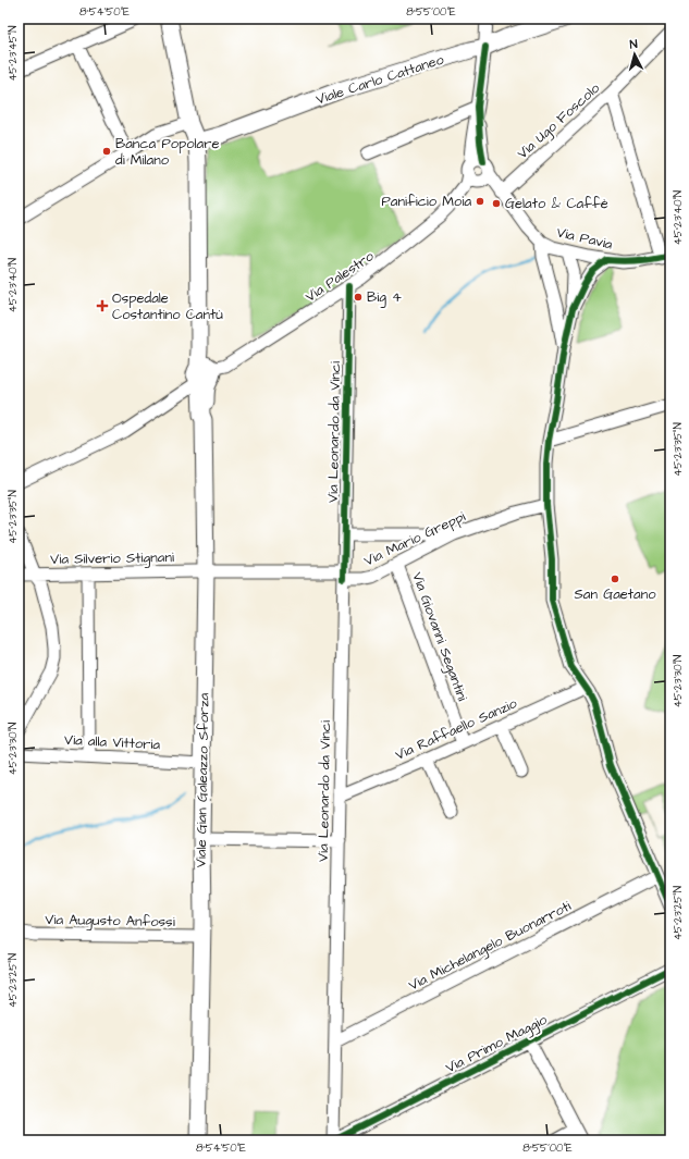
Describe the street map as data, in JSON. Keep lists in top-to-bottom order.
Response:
{
  "streets": {
    "street": [
      "Viale Carlo Cattaneo",
      "Via Ugo Foscolo",
      "Via Pavia",
      "Via Palestro",
      "Via Leonardo da Vinci",
      "Via Mario Greppi",
      "Via Silverio Stignani",
      "Via Giovanni Segantini",
      "Via Raffaello Sanzio",
      "Via alla Vittoria",
      "Viale Gian Galeazzo Sforza",
      "Via Augusto Anfossi",
      "Via Michelangelo Buonarroti",
      "Via Primo Maggio"
    ]
  },
  "crossings": [
    ["Viale Carlo Cattaneo", "Via Pavia"],
    ["Viale Carlo Cattaneo", "Viale Gian Galeazzo Sforza"],
    ["Via Ugo Foscolo", "Via Pavia"],
    ["Via Pavia", "Via Palestro"],
    ["Via Palestro", "Via Leonardo da Vinci"],
    ["Via Palestro", "Viale Gian Galeazzo Sforza"],
    ["Via Leonardo da Vinci", "Via Mario Greppi"],
    ["Via Leonardo da Vinci", "Via Raffaello Sanzio"],
    ["Via Leonardo da Vinci", "Via Michelangelo Buonarroti"],
    ["Via Leonardo da Vinci", "Via Primo Maggio"],
    ["Via Mario Greppi", "Via Silverio Stignani"],
    ["Via Mario Greppi", "Via Giovanni Segantini"],
    ["Via Mario Greppi", "Viale Gian Galeazzo Sforza"],
    ["Via Silverio Stignani", "Viale Gian Galeazzo Sforza"],
    ["Via Giovanni Segantini", "Via Raffaello Sanzio"],
    ["Via alla Vittoria", "Viale Gian Galeazzo Sforza"],
    ["Viale Gian Galeazzo Sforza", "Via Augusto Anfossi"]
  ],
  "places": {
    "other": [
      "Banca Popolare di Milano",
      "Panificio Moia",
      "Gelato & Caffè",
      "Big 4",
      "San Gaetano"
    ],
    "health": ["Ospedale Costantino Cantù"]
  },
  "north": "top",
  "coordinates": [
    "8°54'50\"E",
    "8°55'00\"E",
    "45°23'45\"N",
    "45°23'40\"N",
    "45°23'35\"N",
    "45°23'30\"N",
    "45°23'25\"N"
  ]
}
